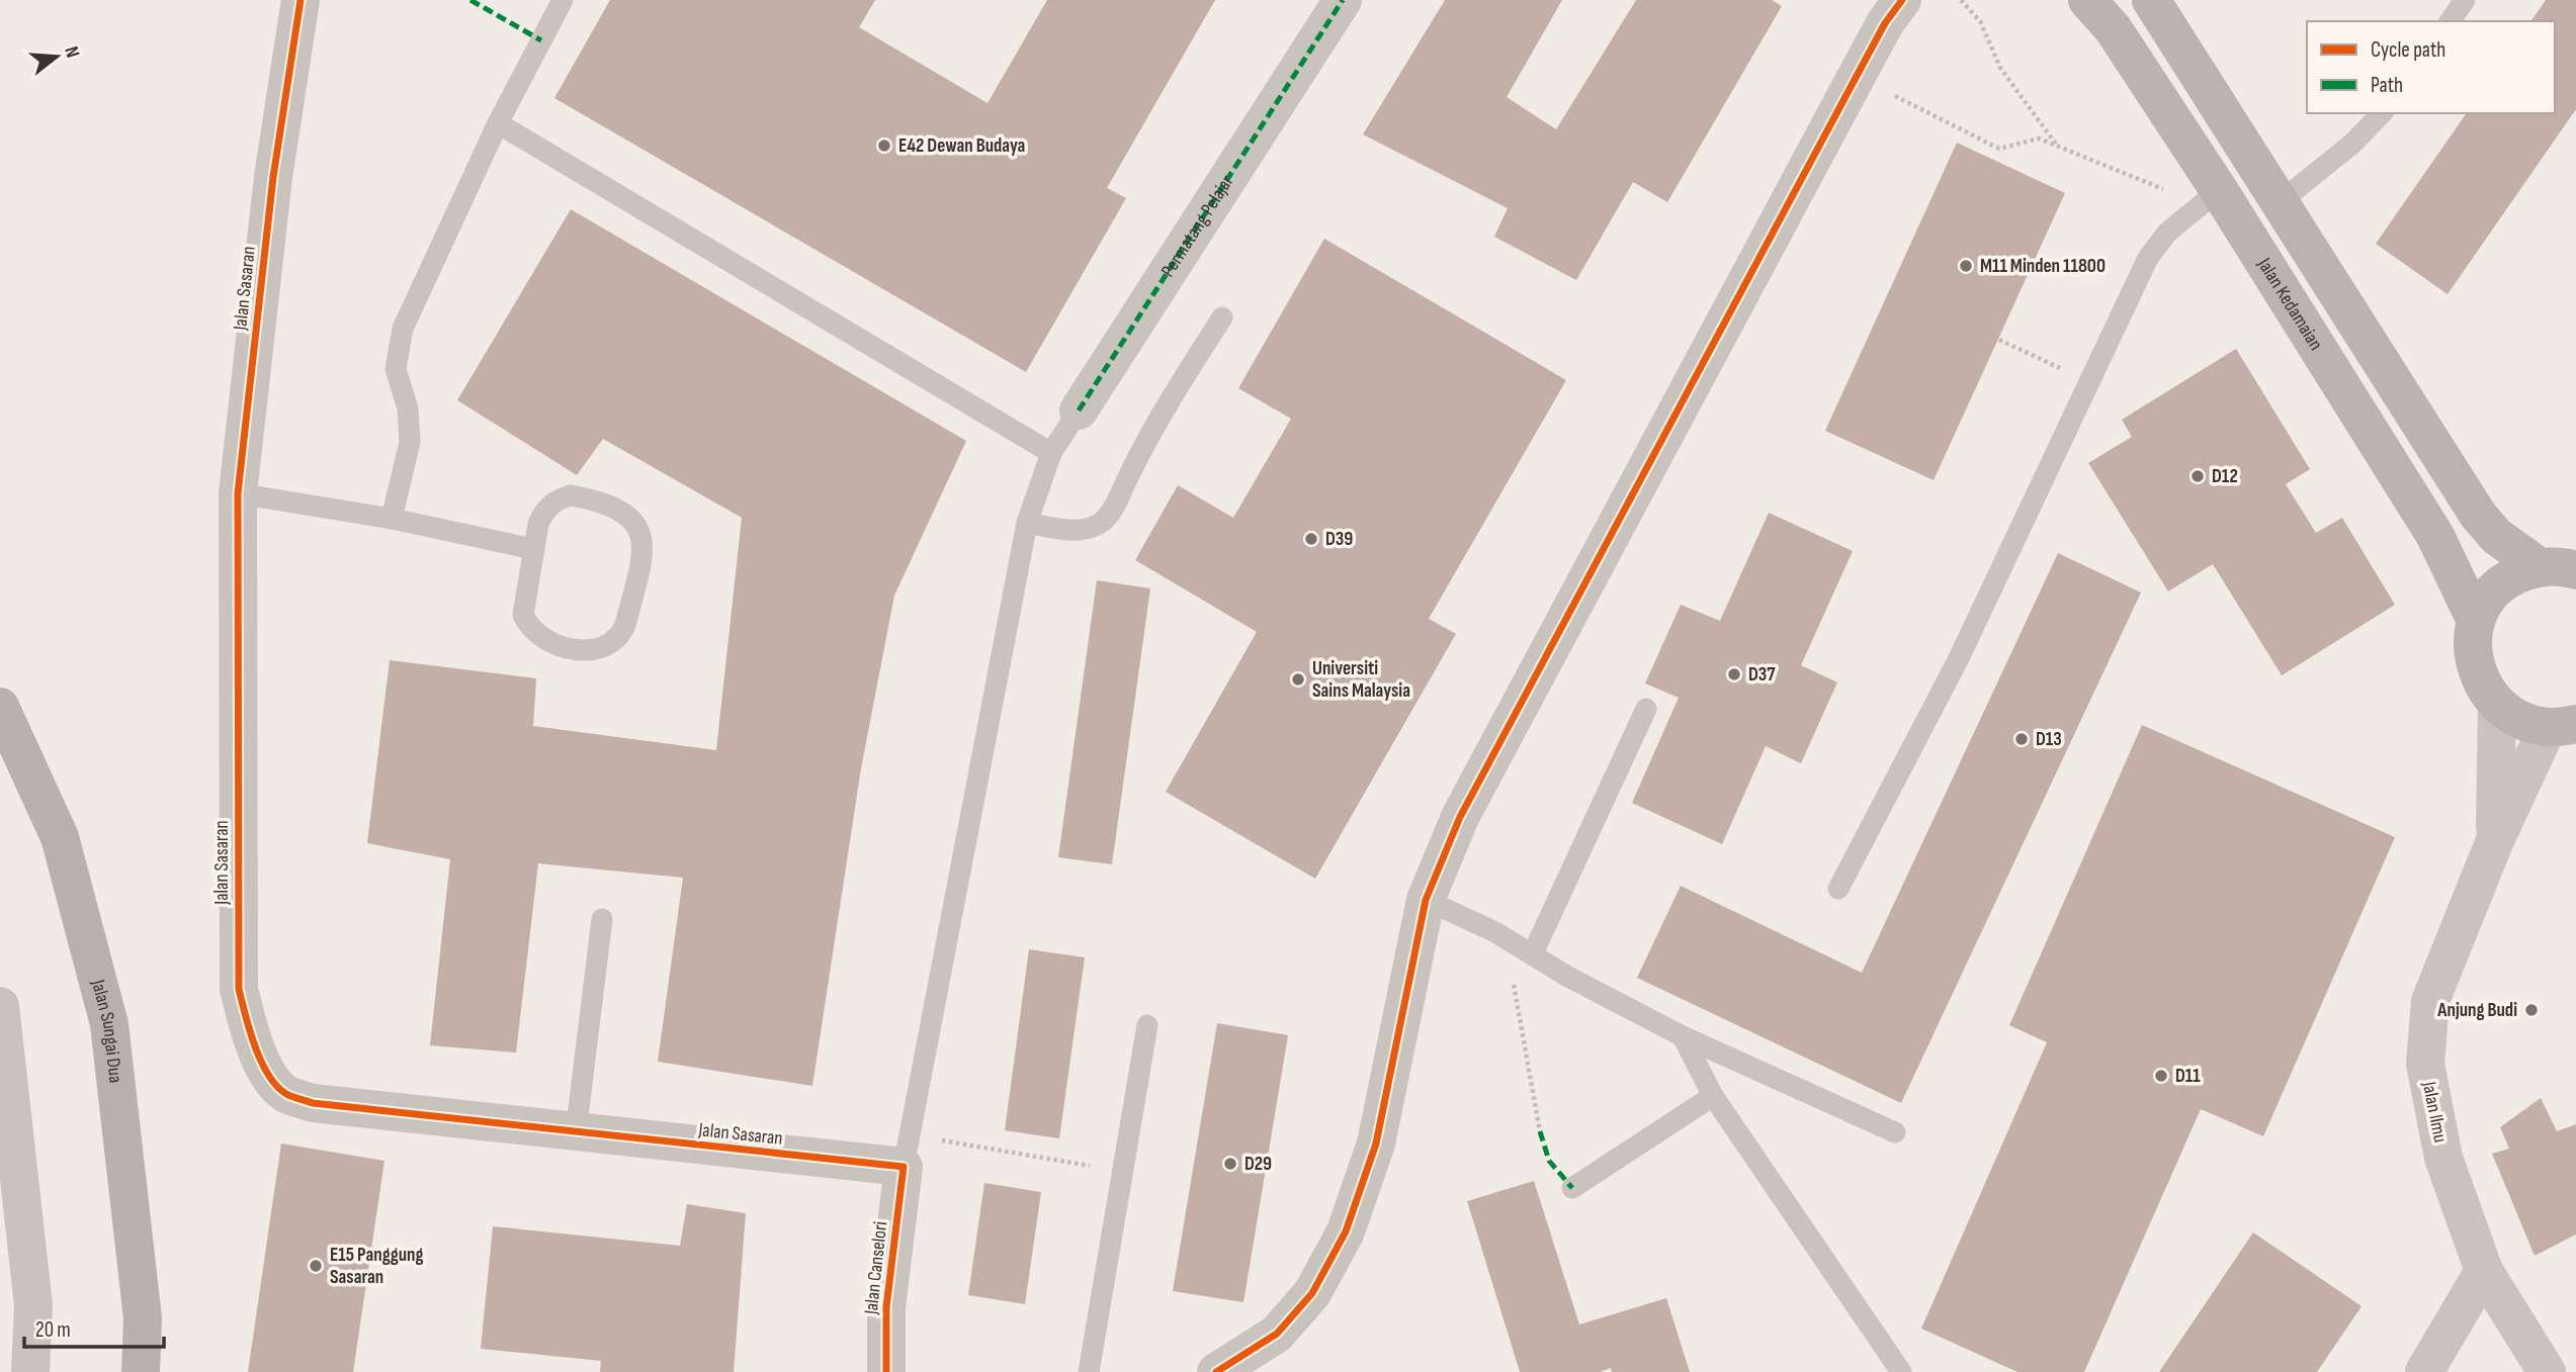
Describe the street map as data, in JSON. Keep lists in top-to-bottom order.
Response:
{
  "streets": {
    "main road": ["Jalan Sungai Dua"],
    "street": [
      "Permatang Pelajar",
      "Jalan Sasaran",
      "Jalan Kedamaian",
      "Jalan Ilmu",
      "Jalan Canselori"
    ]
  },
  "crossings": [
    ["Permatang Pelajar", "Jalan Sasaran"],
    ["Permatang Pelajar", "Jalan Canselori"],
    ["Jalan Sasaran", "Jalan Canselori"]
  ],
  "places": [
    "E42 Dewan Budaya",
    "M11 Minden 11800",
    "D12",
    "D39",
    "D37",
    "Universiti Sains Malaysia",
    "D13",
    "Anjung Budi",
    "D11",
    "D29",
    "E15 Panggung Sasaran"
  ],
  "legend": ["Cycle path", "Path"],
  "scale_bar": "20 m",
  "north": "right"
}
